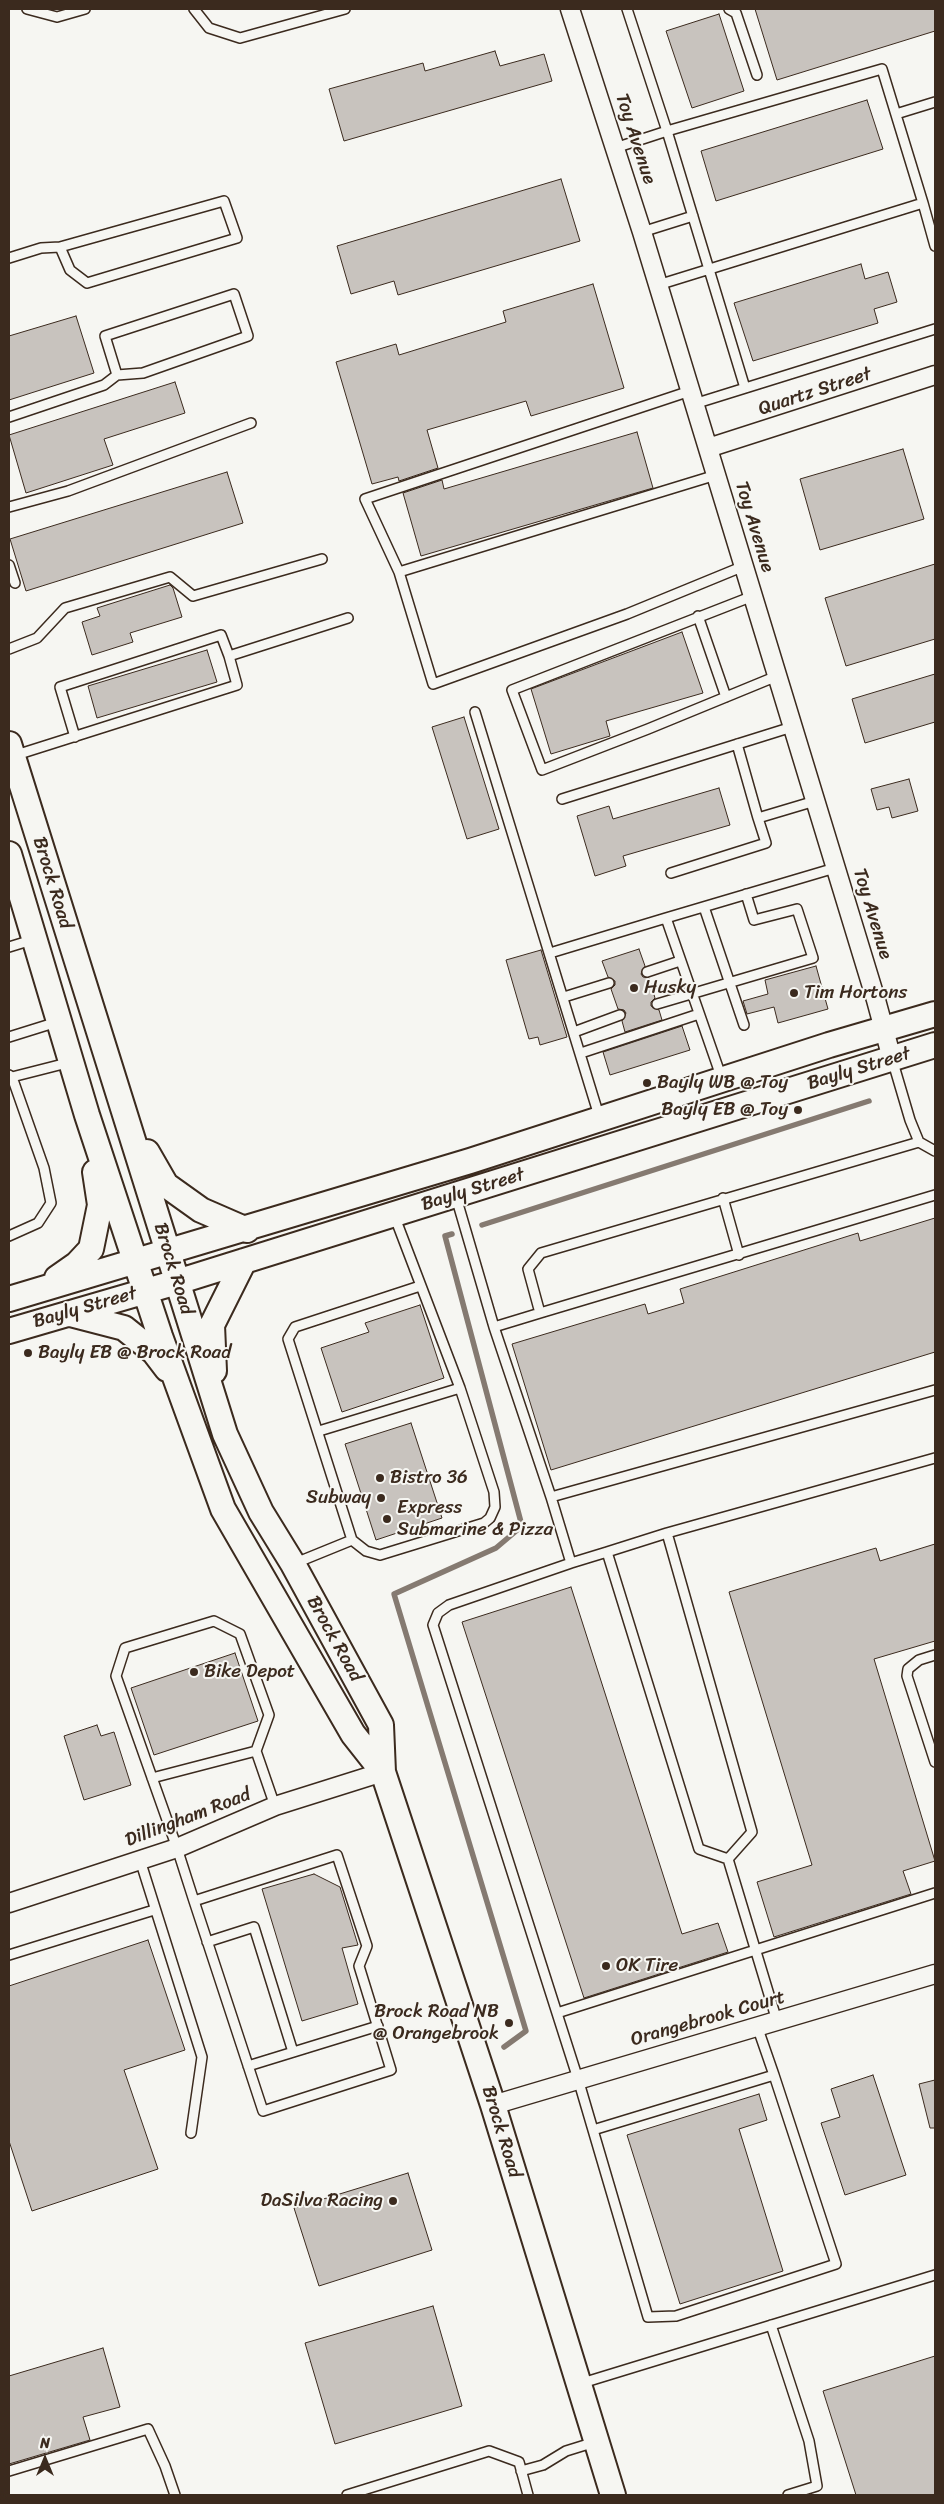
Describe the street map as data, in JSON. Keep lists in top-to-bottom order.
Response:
{
  "streets": {
    "main road": ["Brock Road", "Bayly Street"],
    "street": [
      "Toy Avenue",
      "Quartz Street",
      "Dillingham Road",
      "Orangebrook Court"
    ]
  },
  "crossings": [
    ["Toy Avenue", "Quartz Street"],
    ["Toy Avenue", "Bayly Street"],
    ["Brock Road", "Bayly Street"],
    ["Brock Road", "Dillingham Road"],
    ["Brock Road", "Orangebrook Court"]
  ],
  "places": [
    "Husky",
    "Tim Hortons",
    "Bayly WB @ Toy",
    "Bayly EB @ Toy",
    "Bayly EB @ Brock Road",
    "Bistro 36",
    "Subway",
    "Express Submarine & Pizza",
    "Bike Depot",
    "OK Tire",
    "Brock Road NB @ Orangebrook",
    "DaSilva Racing"
  ],
  "north": "top"
}
